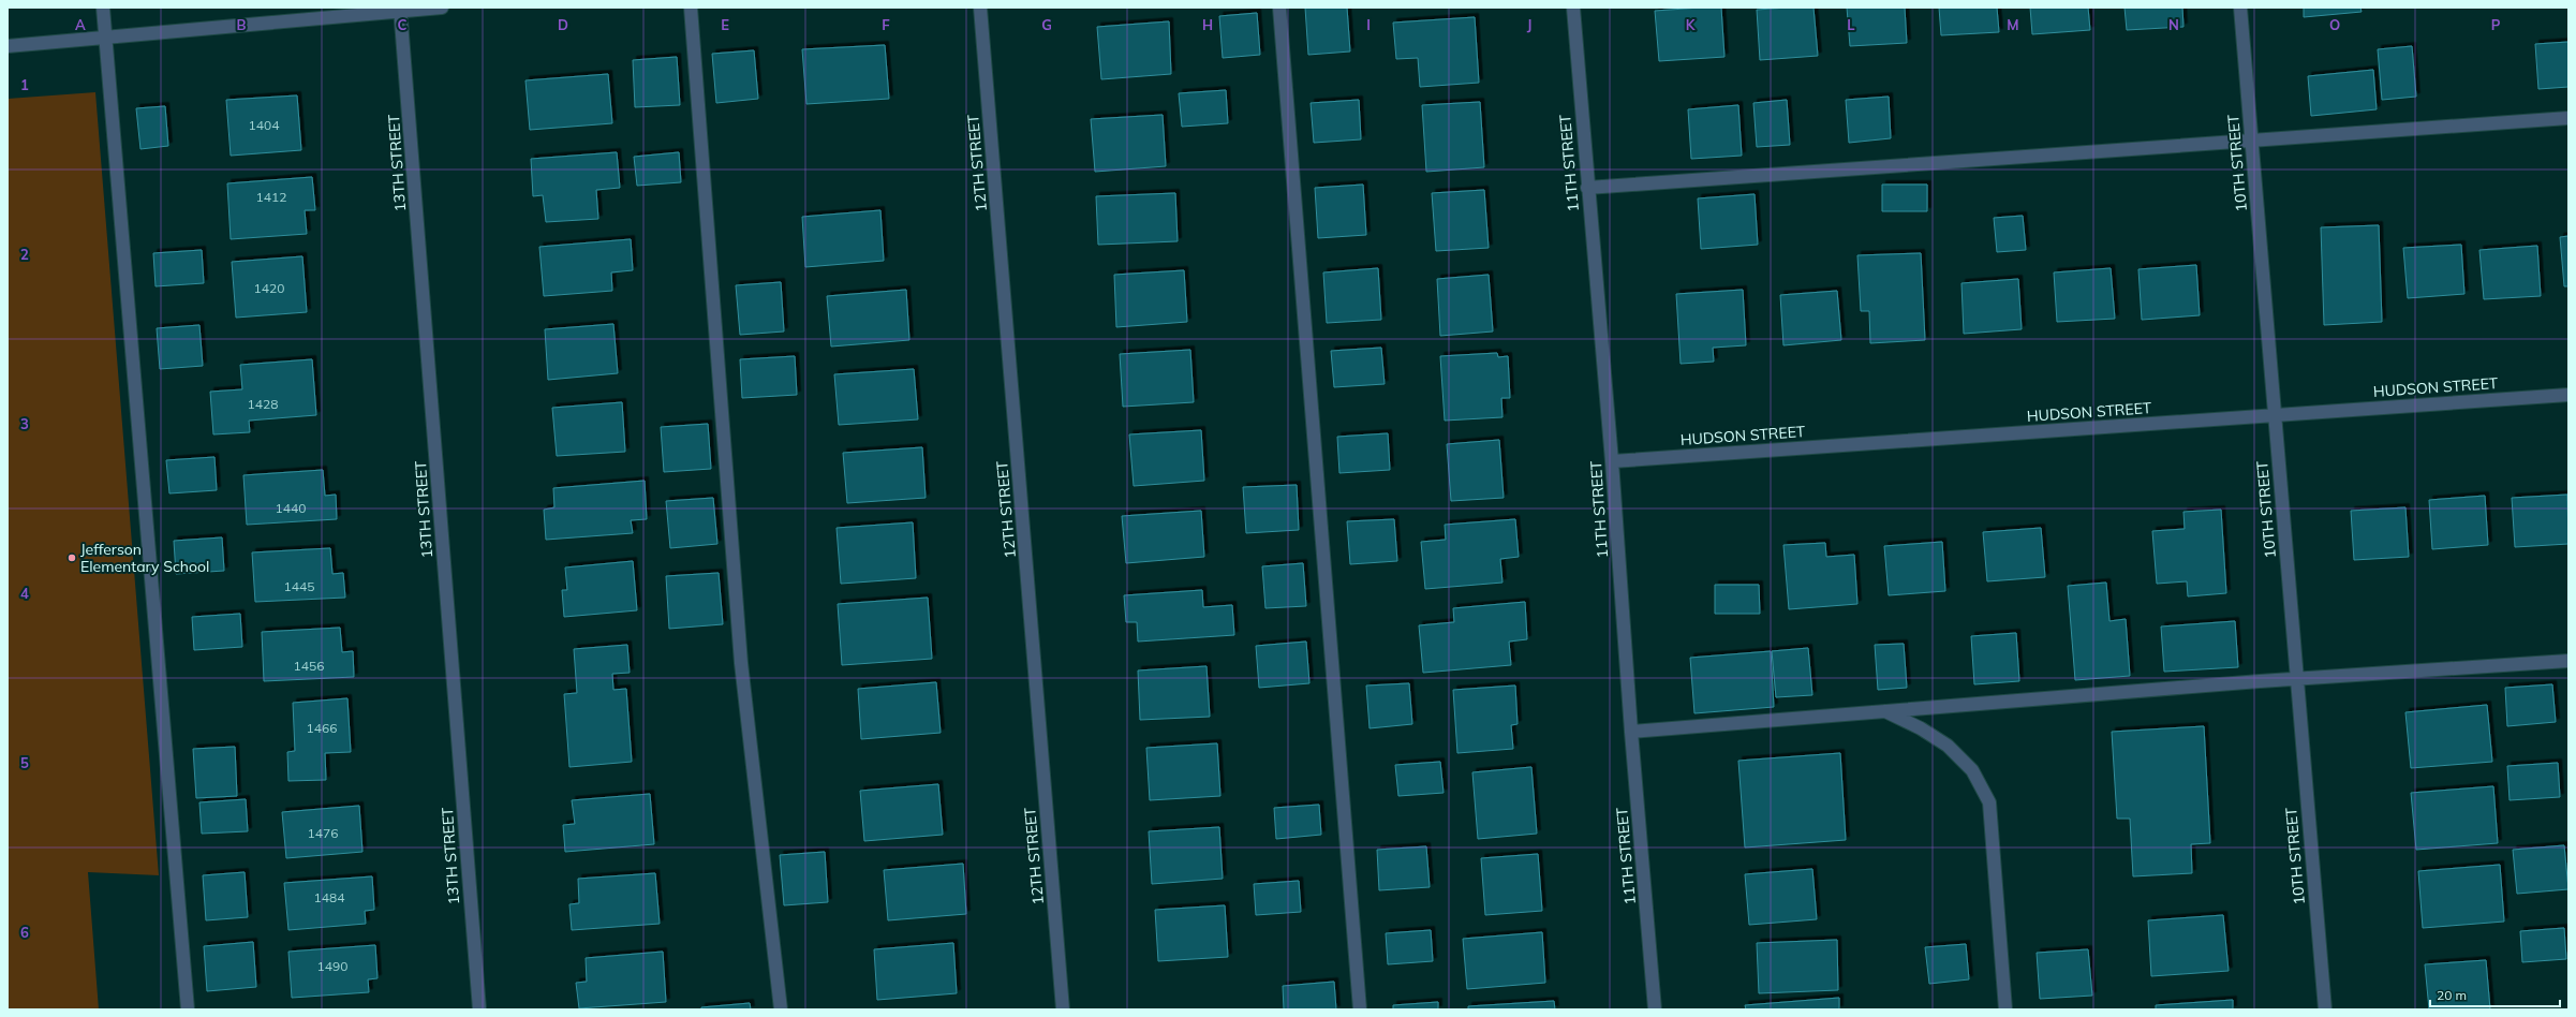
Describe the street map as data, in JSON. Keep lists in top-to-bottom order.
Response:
{
  "streets": {
    "street": [
      "13TH STREET",
      "12TH STREET",
      "11TH STREET",
      "10TH STREET",
      "HUDSON STREET"
    ]
  },
  "crossings": [
    ["11TH STREET", "HUDSON STREET"],
    ["10TH STREET", "HUDSON STREET"]
  ],
  "places": ["Jefferson Elementary School"],
  "house_numbers": [
    "1404",
    "1412",
    "1420",
    "1428",
    "1440",
    "1445",
    "1456",
    "1466",
    "1476",
    "1484",
    "1490"
  ],
  "scale_bar": "20 m",
  "grid": {
    "columns": [
      "A",
      "B",
      "C",
      "D",
      "E",
      "F",
      "G",
      "H",
      "I",
      "J",
      "K",
      "L",
      "M",
      "N",
      "O",
      "P"
    ],
    "rows": [
      "1",
      "2",
      "3",
      "4",
      "5",
      "6"
    ]
  }
}
